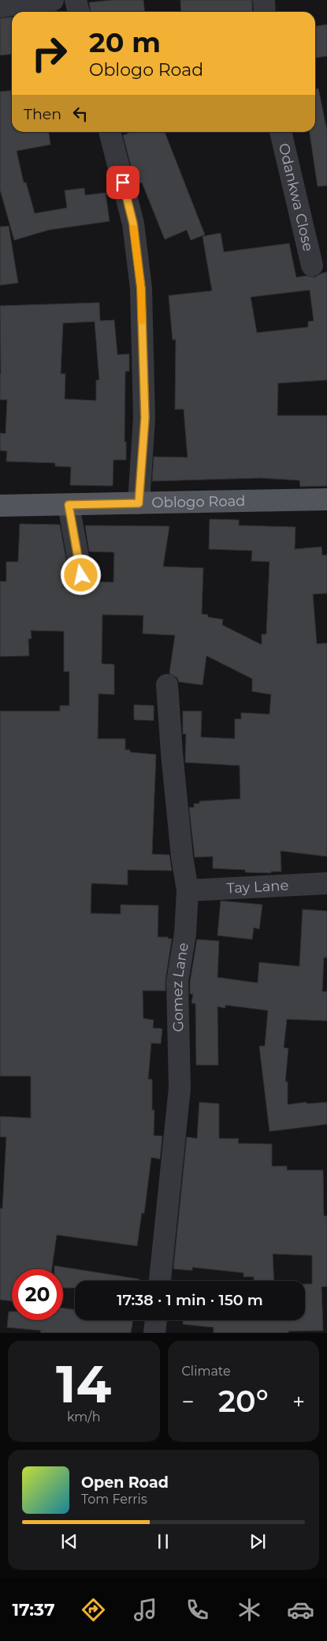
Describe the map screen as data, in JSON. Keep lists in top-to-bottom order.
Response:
{
  "streets": {
    "main road": ["Oblogo Road"],
    "street": ["Odankwa Close", "Tay Lane", "Gomez Lane"]
  },
  "crossings": [
    ["Tay Lane", "Gomez Lane"]
  ],
  "page": {
    "turn": ["20 m", "Oblogo Road"],
    "then": "Then",
    "limit": "20",
    "trip": "17:38 · 1 min · 150 m",
    "tile": [
      ["14", "km/h"],
      "Climate"
    ],
    "heat": ["−", "20°", "+"],
    "song": ["Open Road", "Tom Ferris"],
    "tabs": "17:37"
  }
}
